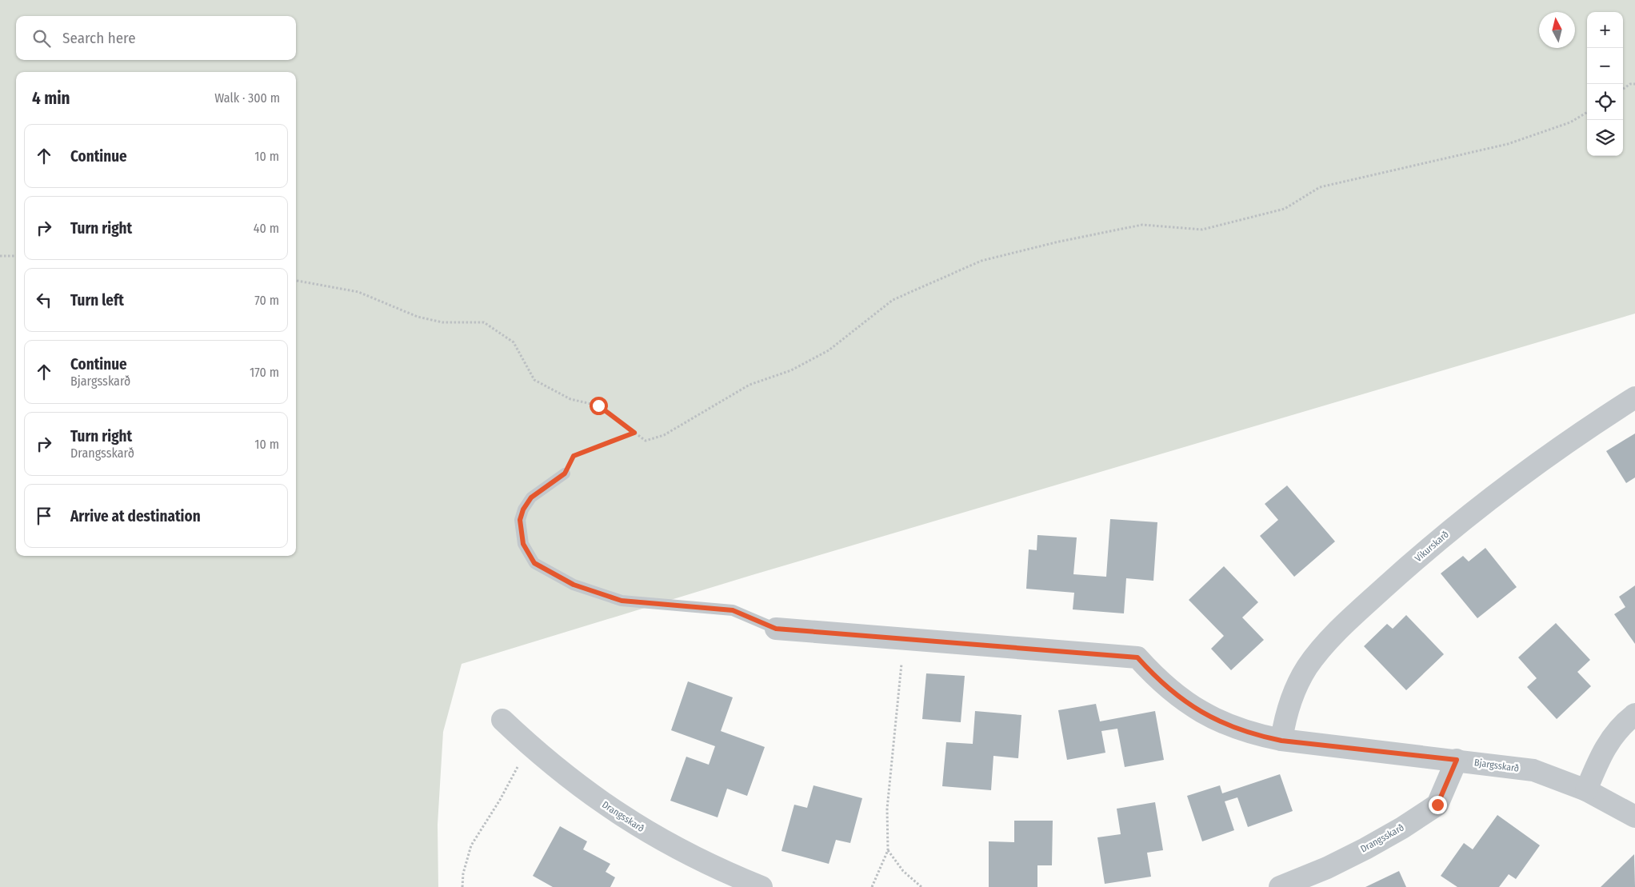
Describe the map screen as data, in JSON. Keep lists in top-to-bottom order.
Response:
{
  "streets": {
    "street": ["Vikurskarð", "Bjargsskarð", "Drangsskarð"]
  },
  "crossings": [
    ["Vikurskarð", "Bjargsskarð"],
    ["Bjargsskarð", "Drangsskarð"]
  ],
  "north": "top",
  "page": {
    "map_buttons": ["+", "−"],
    "search": "Search here",
    "heading": ["4 min", "Walk · 300 m"],
    "list": [
      ["Continue", "10 m"],
      ["Turn right", "40 m"],
      ["Turn left", "70 m"],
      ["Continue", "Bjargsskarð", "170 m"],
      ["Turn right", "Drangsskarð", "10 m"],
      "Arrive at destination"
    ]
  }
}
